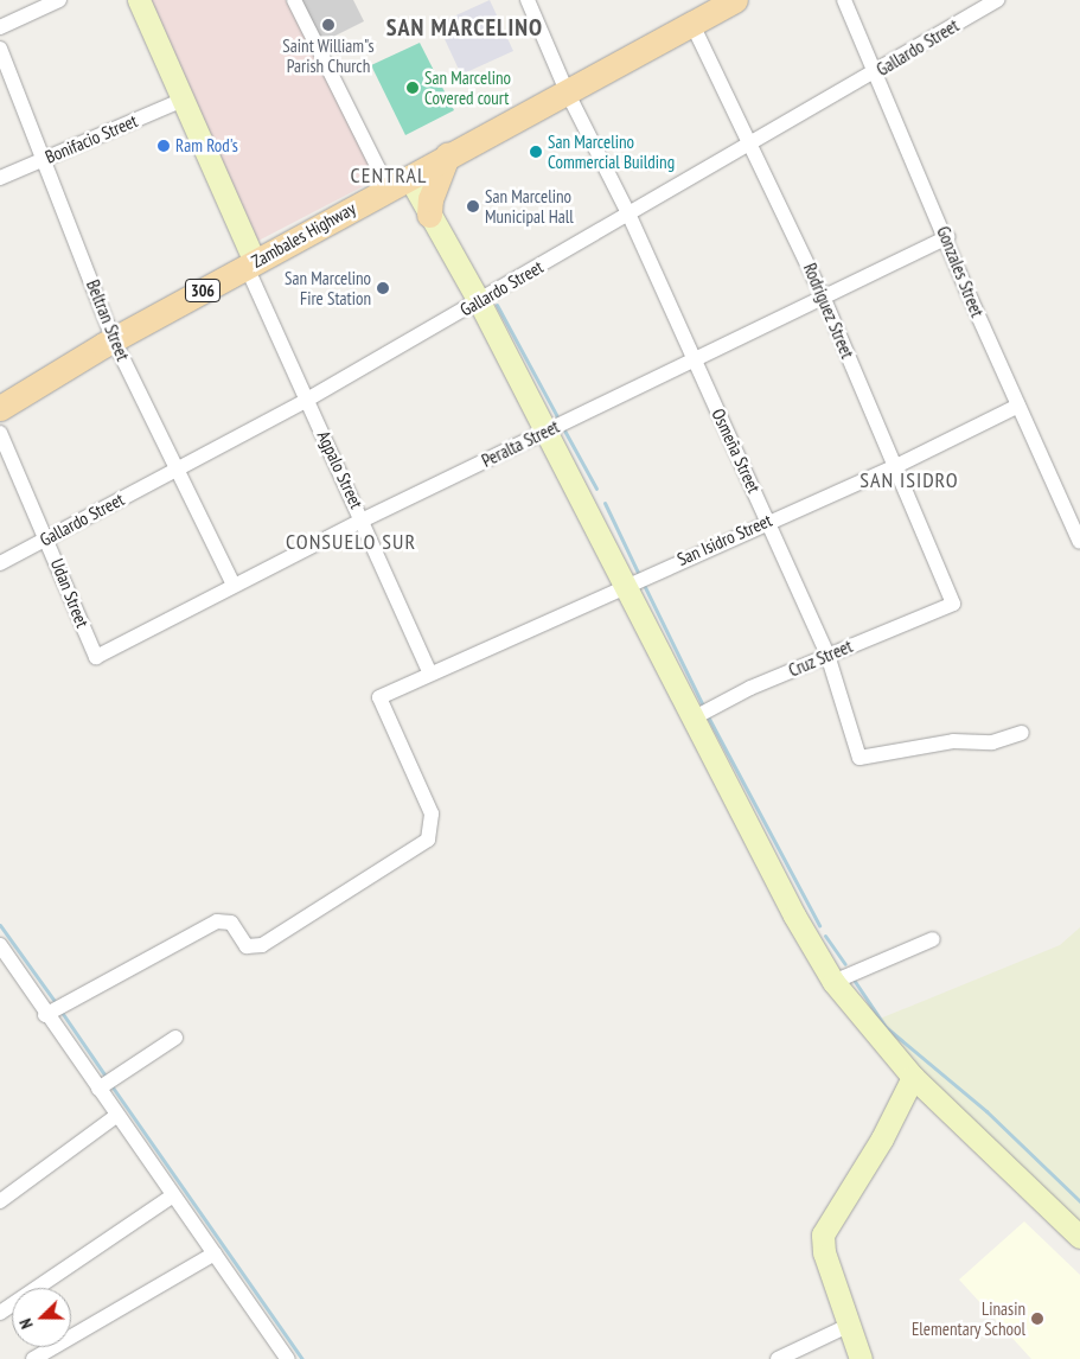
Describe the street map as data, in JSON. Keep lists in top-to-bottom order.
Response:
{
  "streets": {
    "main road": ["Zambales Highway", "306", "Agpalo Street"],
    "street": [
      "Gallardo Street",
      "Bonifacio Street",
      "Gonzales Street",
      "Rodriguez Street",
      "Beltran Street",
      "Peralta Street",
      "Osmeña Street",
      "San Isidro Street",
      "Udan Street",
      "Cruz Street"
    ]
  },
  "crossings": [
    ["Gallardo Street", "Gonzales Street"],
    ["Gallardo Street", "Rodriguez Street"],
    ["Gallardo Street", "Beltran Street"],
    ["Gallardo Street", "Osmeña Street"],
    ["Gallardo Street", "Agpalo Street"],
    ["Gallardo Street", "Udan Street"],
    ["Bonifacio Street", "Beltran Street"],
    ["Bonifacio Street", "Agpalo Street"],
    ["Zambales Highway", "Rodriguez Street"],
    ["Zambales Highway", "Beltran Street"],
    ["Zambales Highway", "Osmeña Street"],
    ["Zambales Highway", "Agpalo Street"],
    ["Gonzales Street", "Peralta Street"],
    ["Gonzales Street", "San Isidro Street"],
    ["Rodriguez Street", "Peralta Street"],
    ["Rodriguez Street", "San Isidro Street"],
    ["Rodriguez Street", "Cruz Street"],
    ["Beltran Street", "Peralta Street"],
    ["Peralta Street", "Osmeña Street"],
    ["Peralta Street", "Agpalo Street"],
    ["Peralta Street", "Udan Street"],
    ["Osmeña Street", "San Isidro Street"],
    ["Osmeña Street", "Cruz Street"],
    ["Agpalo Street", "San Isidro Street"]
  ],
  "districts": [
    "SAN MARCELINO",
    "CENTRAL",
    "SAN ISIDRO",
    "CONSUELO SUR"
  ],
  "places": [
    "Saint William\"s Parish Church",
    "San Marcelino Covered court",
    "Ram Rod's",
    "San Marcelino Commercial Building",
    "San Marcelino Municipal Hall",
    "San Marcelino Fire Station",
    "Linasin Elementary School"
  ],
  "north": "left"
}
